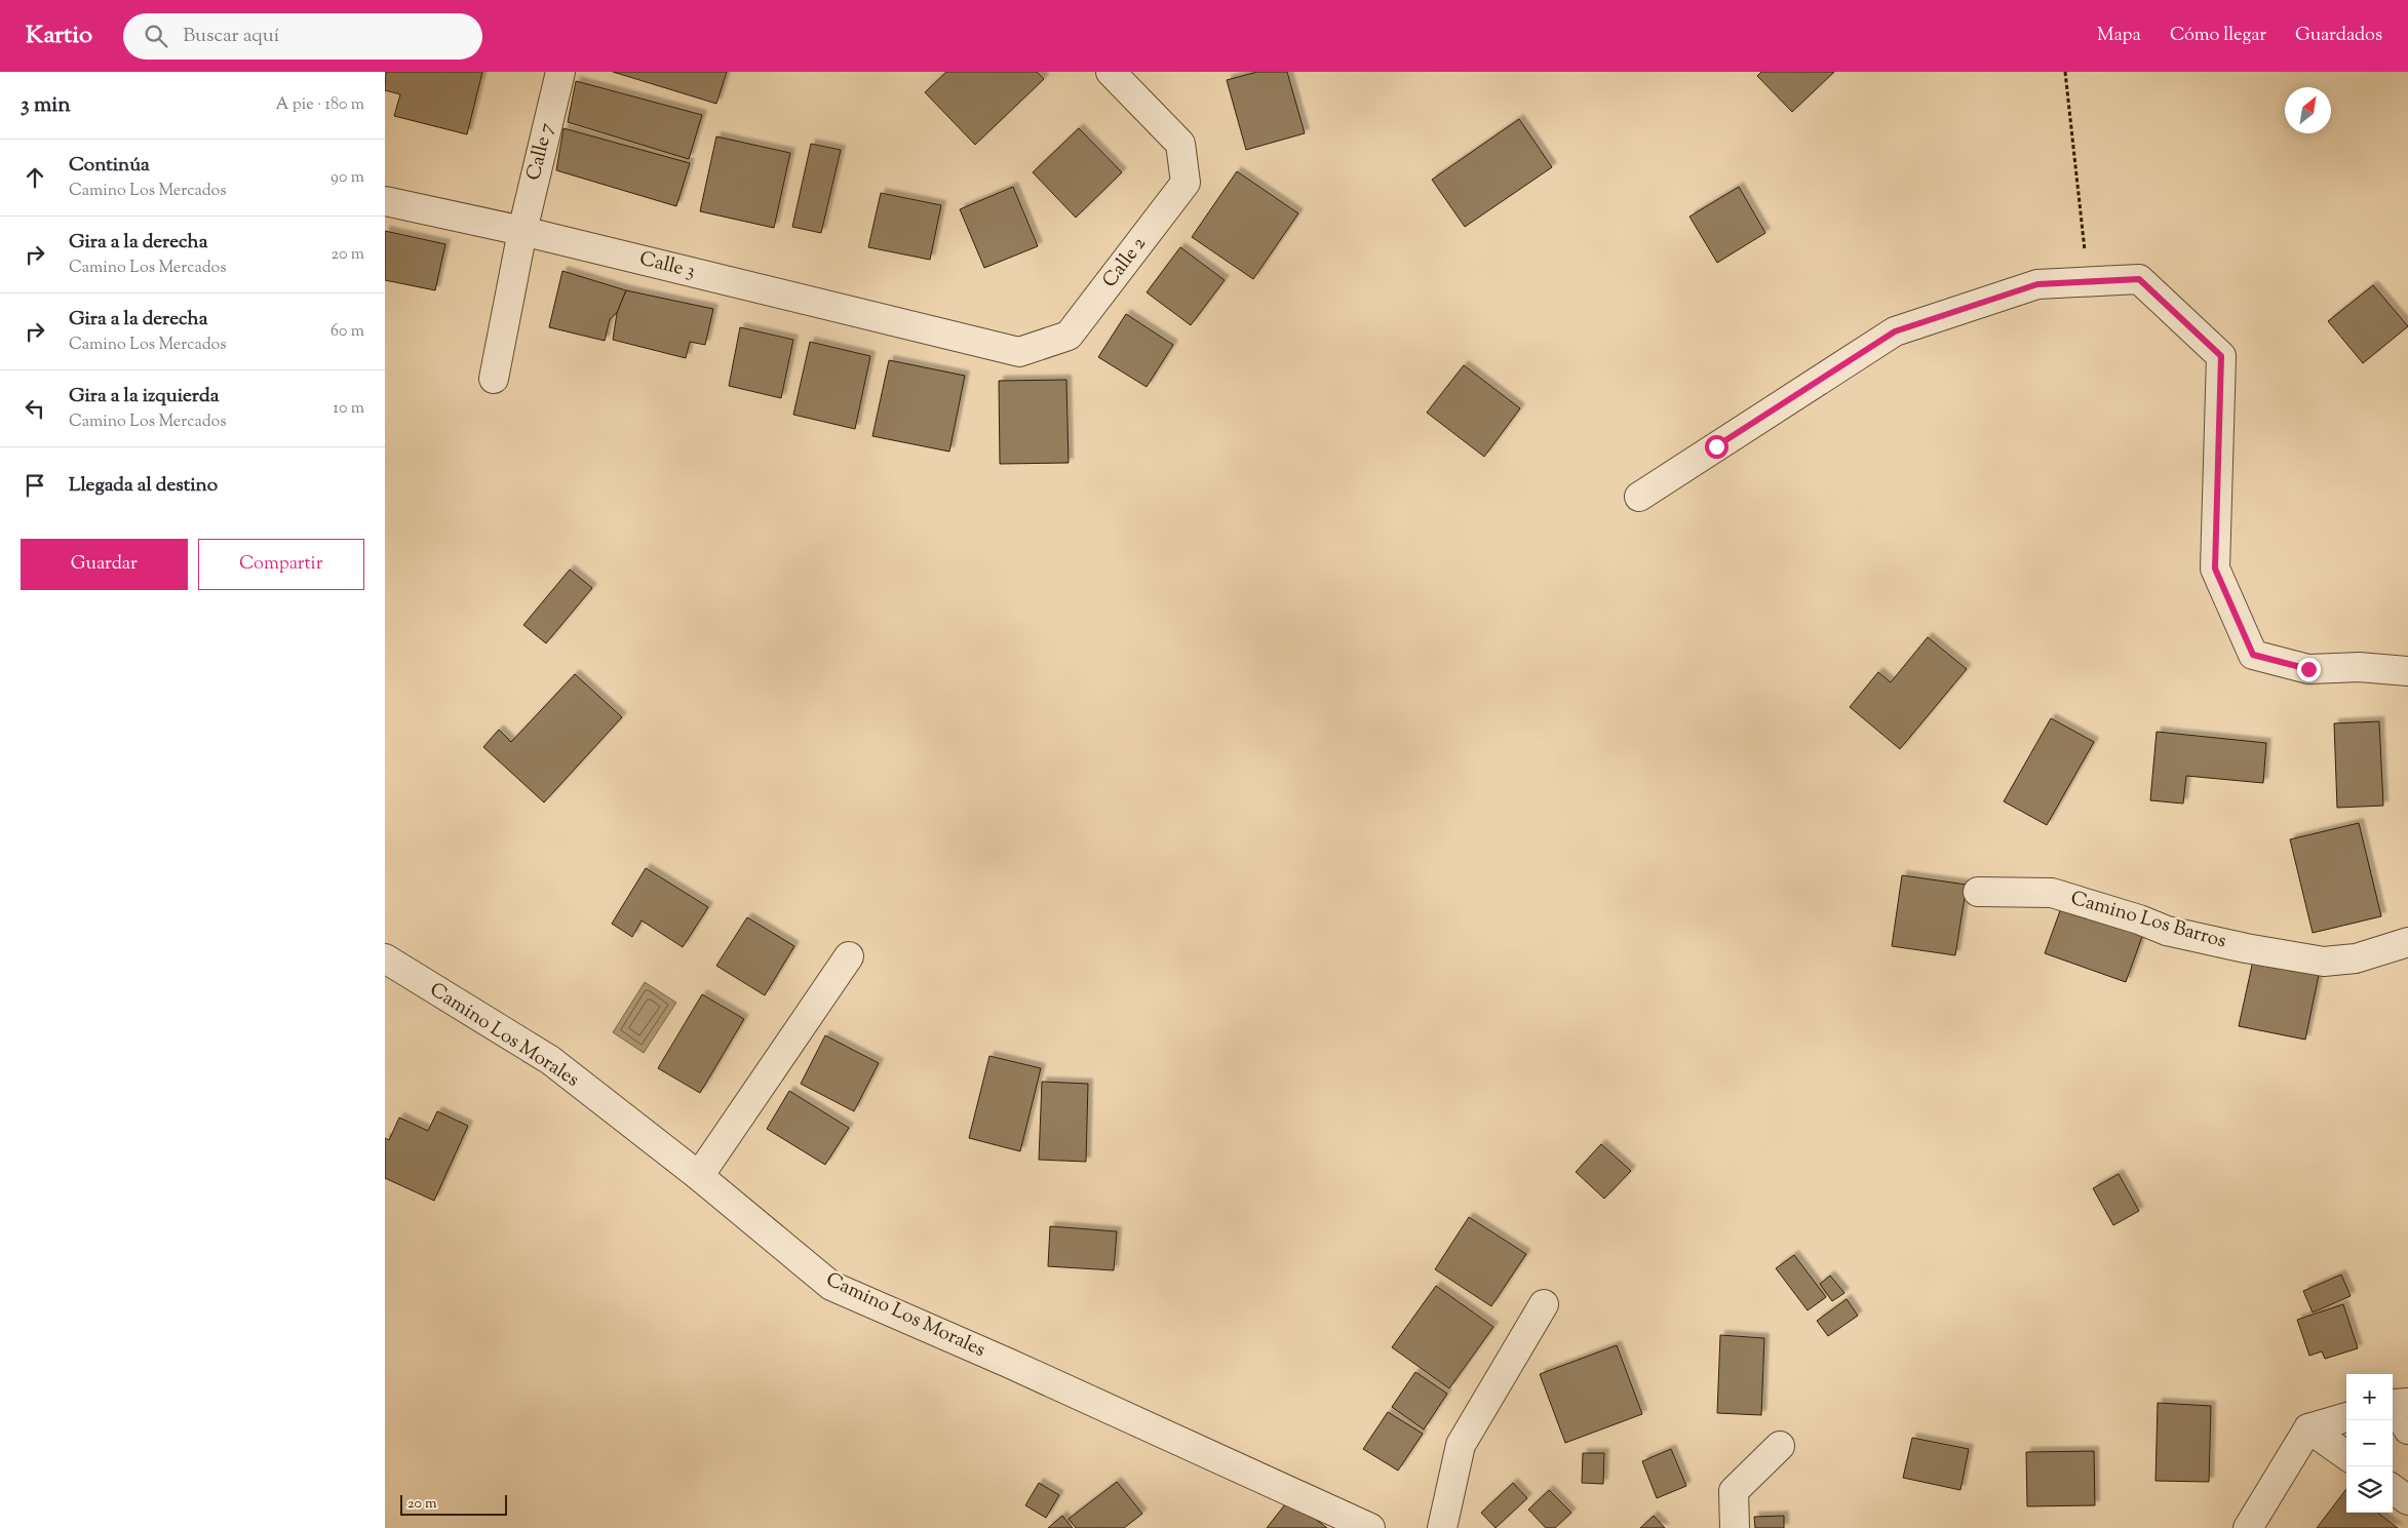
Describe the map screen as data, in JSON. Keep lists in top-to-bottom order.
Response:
{
  "streets": {
    "street": [
      "Calle 7",
      "Calle 2",
      "Calle 3",
      "Camino Los Barros",
      "Camino Los Morales"
    ]
  },
  "crossings": [
    ["Calle 7", "Calle 3"],
    ["Calle 2", "Calle 3"]
  ],
  "scale_bar": "20 m",
  "north": "top right",
  "page": {
    "header": "Kartio",
    "search": "Buscar aquí",
    "nav": ["Mapa", "Cómo llegar", "Guardados"],
    "heading": ["3 min", "A pie · 180 m"],
    "list": [
      ["Continúa", "Camino Los Mercados", "90 m"],
      ["Gira a la derecha", "Camino Los Mercados", "20 m"],
      ["Gira a la derecha", "Camino Los Mercados", "60 m"],
      ["Gira a la izquierda", "Camino Los Mercados", "10 m"],
      "Llegada al destino"
    ],
    "buttons": ["Guardar", "Compartir"],
    "map_buttons": ["+", "−"],
    "scale": "20 m"
  }
}
